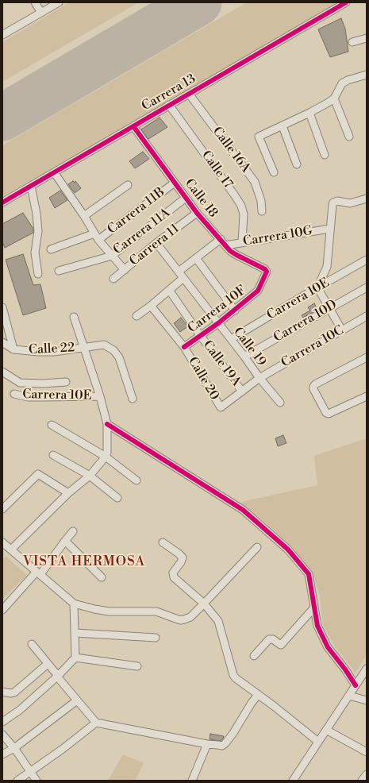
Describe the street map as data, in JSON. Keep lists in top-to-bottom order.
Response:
{
  "streets": {
    "street": [
      "Carrera 13",
      "Calle 16A",
      "Calle 17",
      "Calle 18",
      "Carrera 11B",
      "Carrera 11A",
      "Carrera 10G",
      "Carrera 11",
      "Carrera 10E",
      "Carrera 10F",
      "Carrera 10D",
      "Calle 19",
      "Carrera 10C",
      "Calle 22",
      "Calle 19A",
      "Calle 20"
    ]
  },
  "crossings": [
    ["Carrera 13", "Calle 16A"],
    ["Carrera 13", "Calle 17"],
    ["Carrera 13", "Calle 18"],
    ["Calle 17", "Carrera 10G"],
    ["Calle 18", "Carrera 11B"],
    ["Calle 18", "Carrera 11A"],
    ["Calle 18", "Carrera 10G"],
    ["Calle 18", "Carrera 11"],
    ["Calle 18", "Carrera 10F"],
    ["Carrera 11", "Calle 19"],
    ["Carrera 10E", "Calle 19"],
    ["Carrera 10F", "Calle 19"],
    ["Carrera 10F", "Calle 19A"],
    ["Carrera 10F", "Calle 20"],
    ["Carrera 10D", "Calle 19"],
    ["Calle 19", "Carrera 10C"],
    ["Carrera 10C", "Calle 19A"],
    ["Carrera 10C", "Calle 20"]
  ],
  "districts": ["VISTA HERMOSA"]
}
